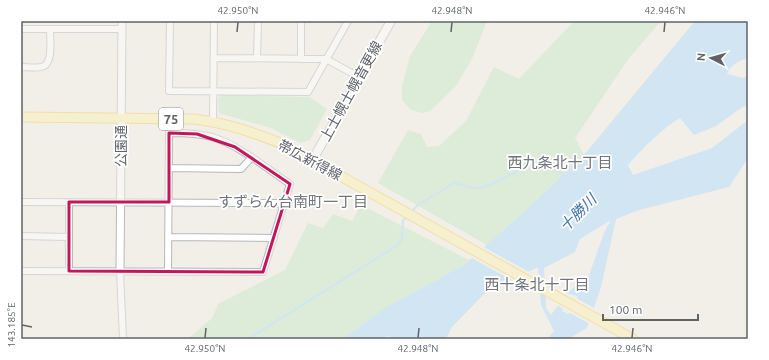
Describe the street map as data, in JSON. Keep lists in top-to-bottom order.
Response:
{
  "streets": {
    "main road": ["上士幌士幌音更線", "75", "帯広新得線"],
    "street": ["公園通"]
  },
  "crossings": [
    ["上士幌士幌音更線", "帯広新得線"],
    ["公園通", "帯広新得線"]
  ],
  "districts": ["西九条北十丁目", "すずらん台南町一丁目", "西十条北十丁目"],
  "water": ["十勝川"],
  "scale_bar": "100 m",
  "north": "left",
  "coordinates": [
    "42.950°N",
    "42.948°N",
    "42.946°N",
    "143.185°E"
  ]
}
